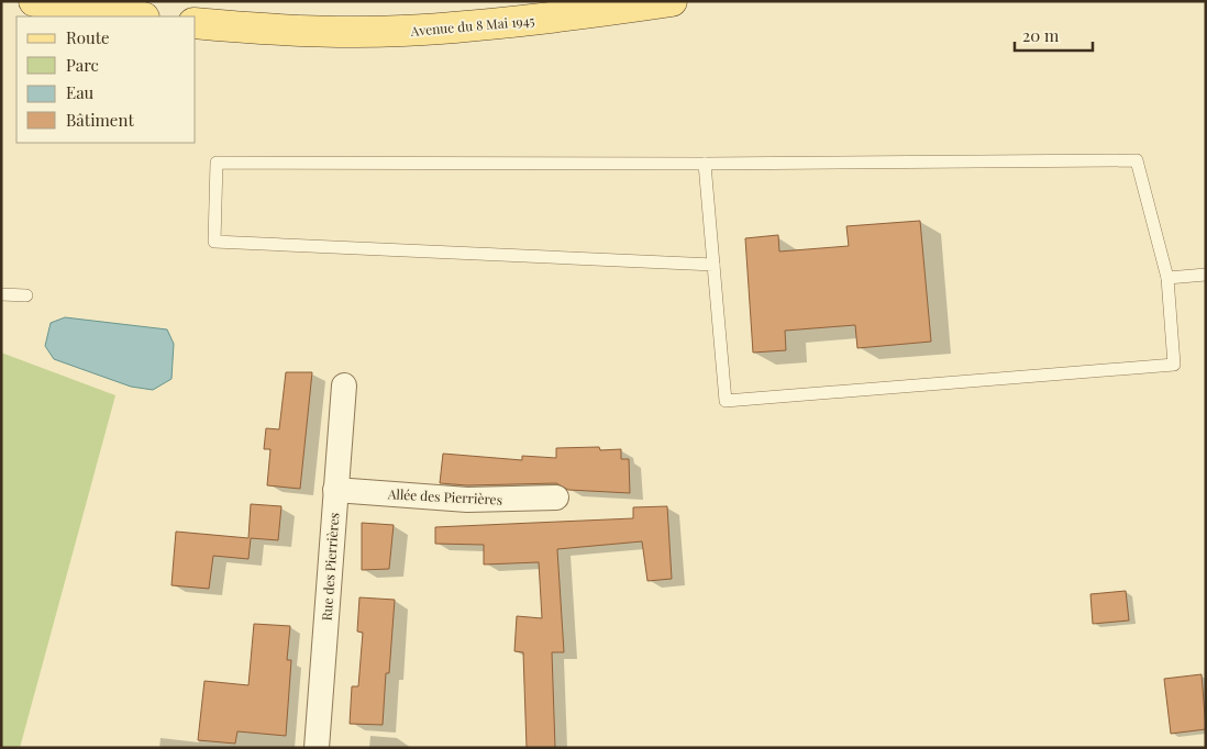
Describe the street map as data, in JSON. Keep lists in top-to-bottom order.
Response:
{
  "streets": {
    "main road": ["Avenue du 8 Mai 1945"],
    "street": ["Allée des Pierrières", "Rue des Pierrières"]
  },
  "crossings": [
    ["Allée des Pierrières", "Rue des Pierrières"]
  ],
  "legend": [
    "Route",
    "Parc",
    "Eau",
    "Bâtiment"
  ],
  "scale_bar": "20 m"
}
